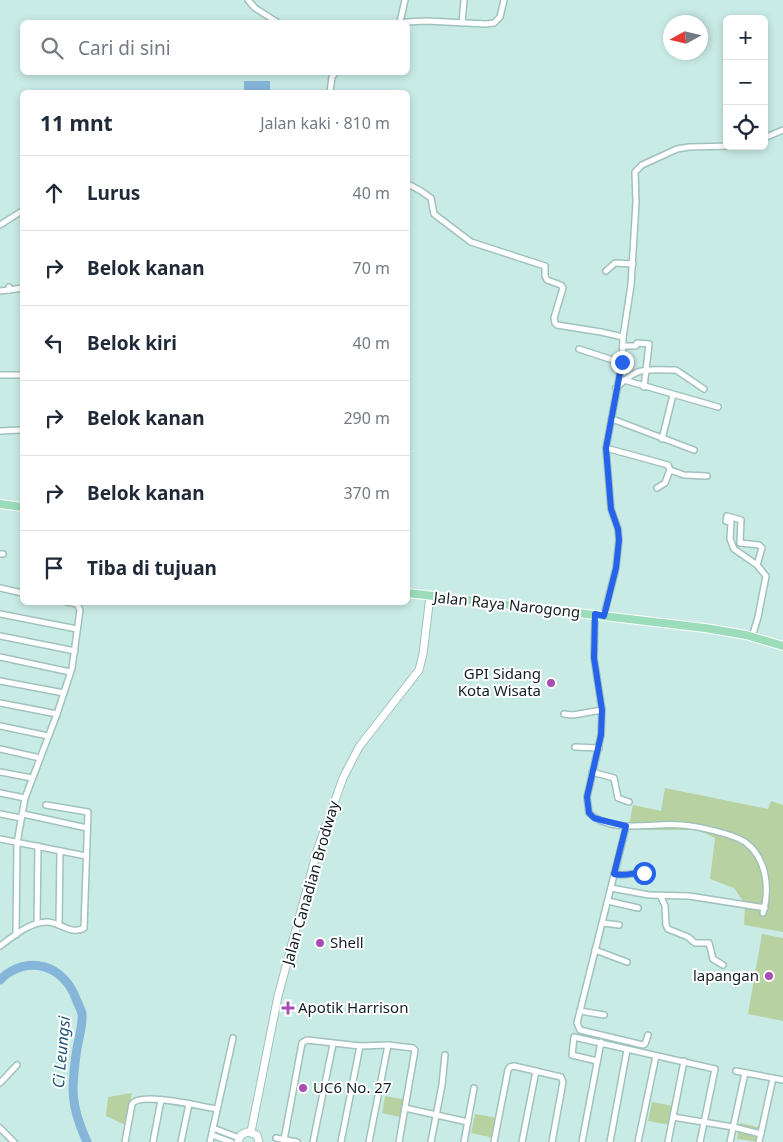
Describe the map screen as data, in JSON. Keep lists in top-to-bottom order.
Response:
{
  "streets": {
    "main road": ["Jalan Raya Narogong"],
    "street": ["Jalan Canadian Brodway"]
  },
  "crossings": [
    ["Jalan Raya Narogong", "Jalan Canadian Brodway"]
  ],
  "water": ["Ci Leungsi"],
  "places": {
    "other": [
      "GPI Sidang Kota Wisata",
      "Shell",
      "lapangan",
      "UC6 No. 27"
    ],
    "health": ["Apotik Harrison"]
  },
  "north": "left",
  "page": {
    "map_buttons": ["+", "−"],
    "search": "Cari di sini",
    "heading": ["11 mnt", "Jalan kaki · 810 m"],
    "list": [
      ["Lurus", "40 m"],
      ["Belok kanan", "70 m"],
      ["Belok kiri", "40 m"],
      ["Belok kanan", "290 m"],
      ["Belok kanan", "370 m"],
      "Tiba di tujuan"
    ]
  }
}
